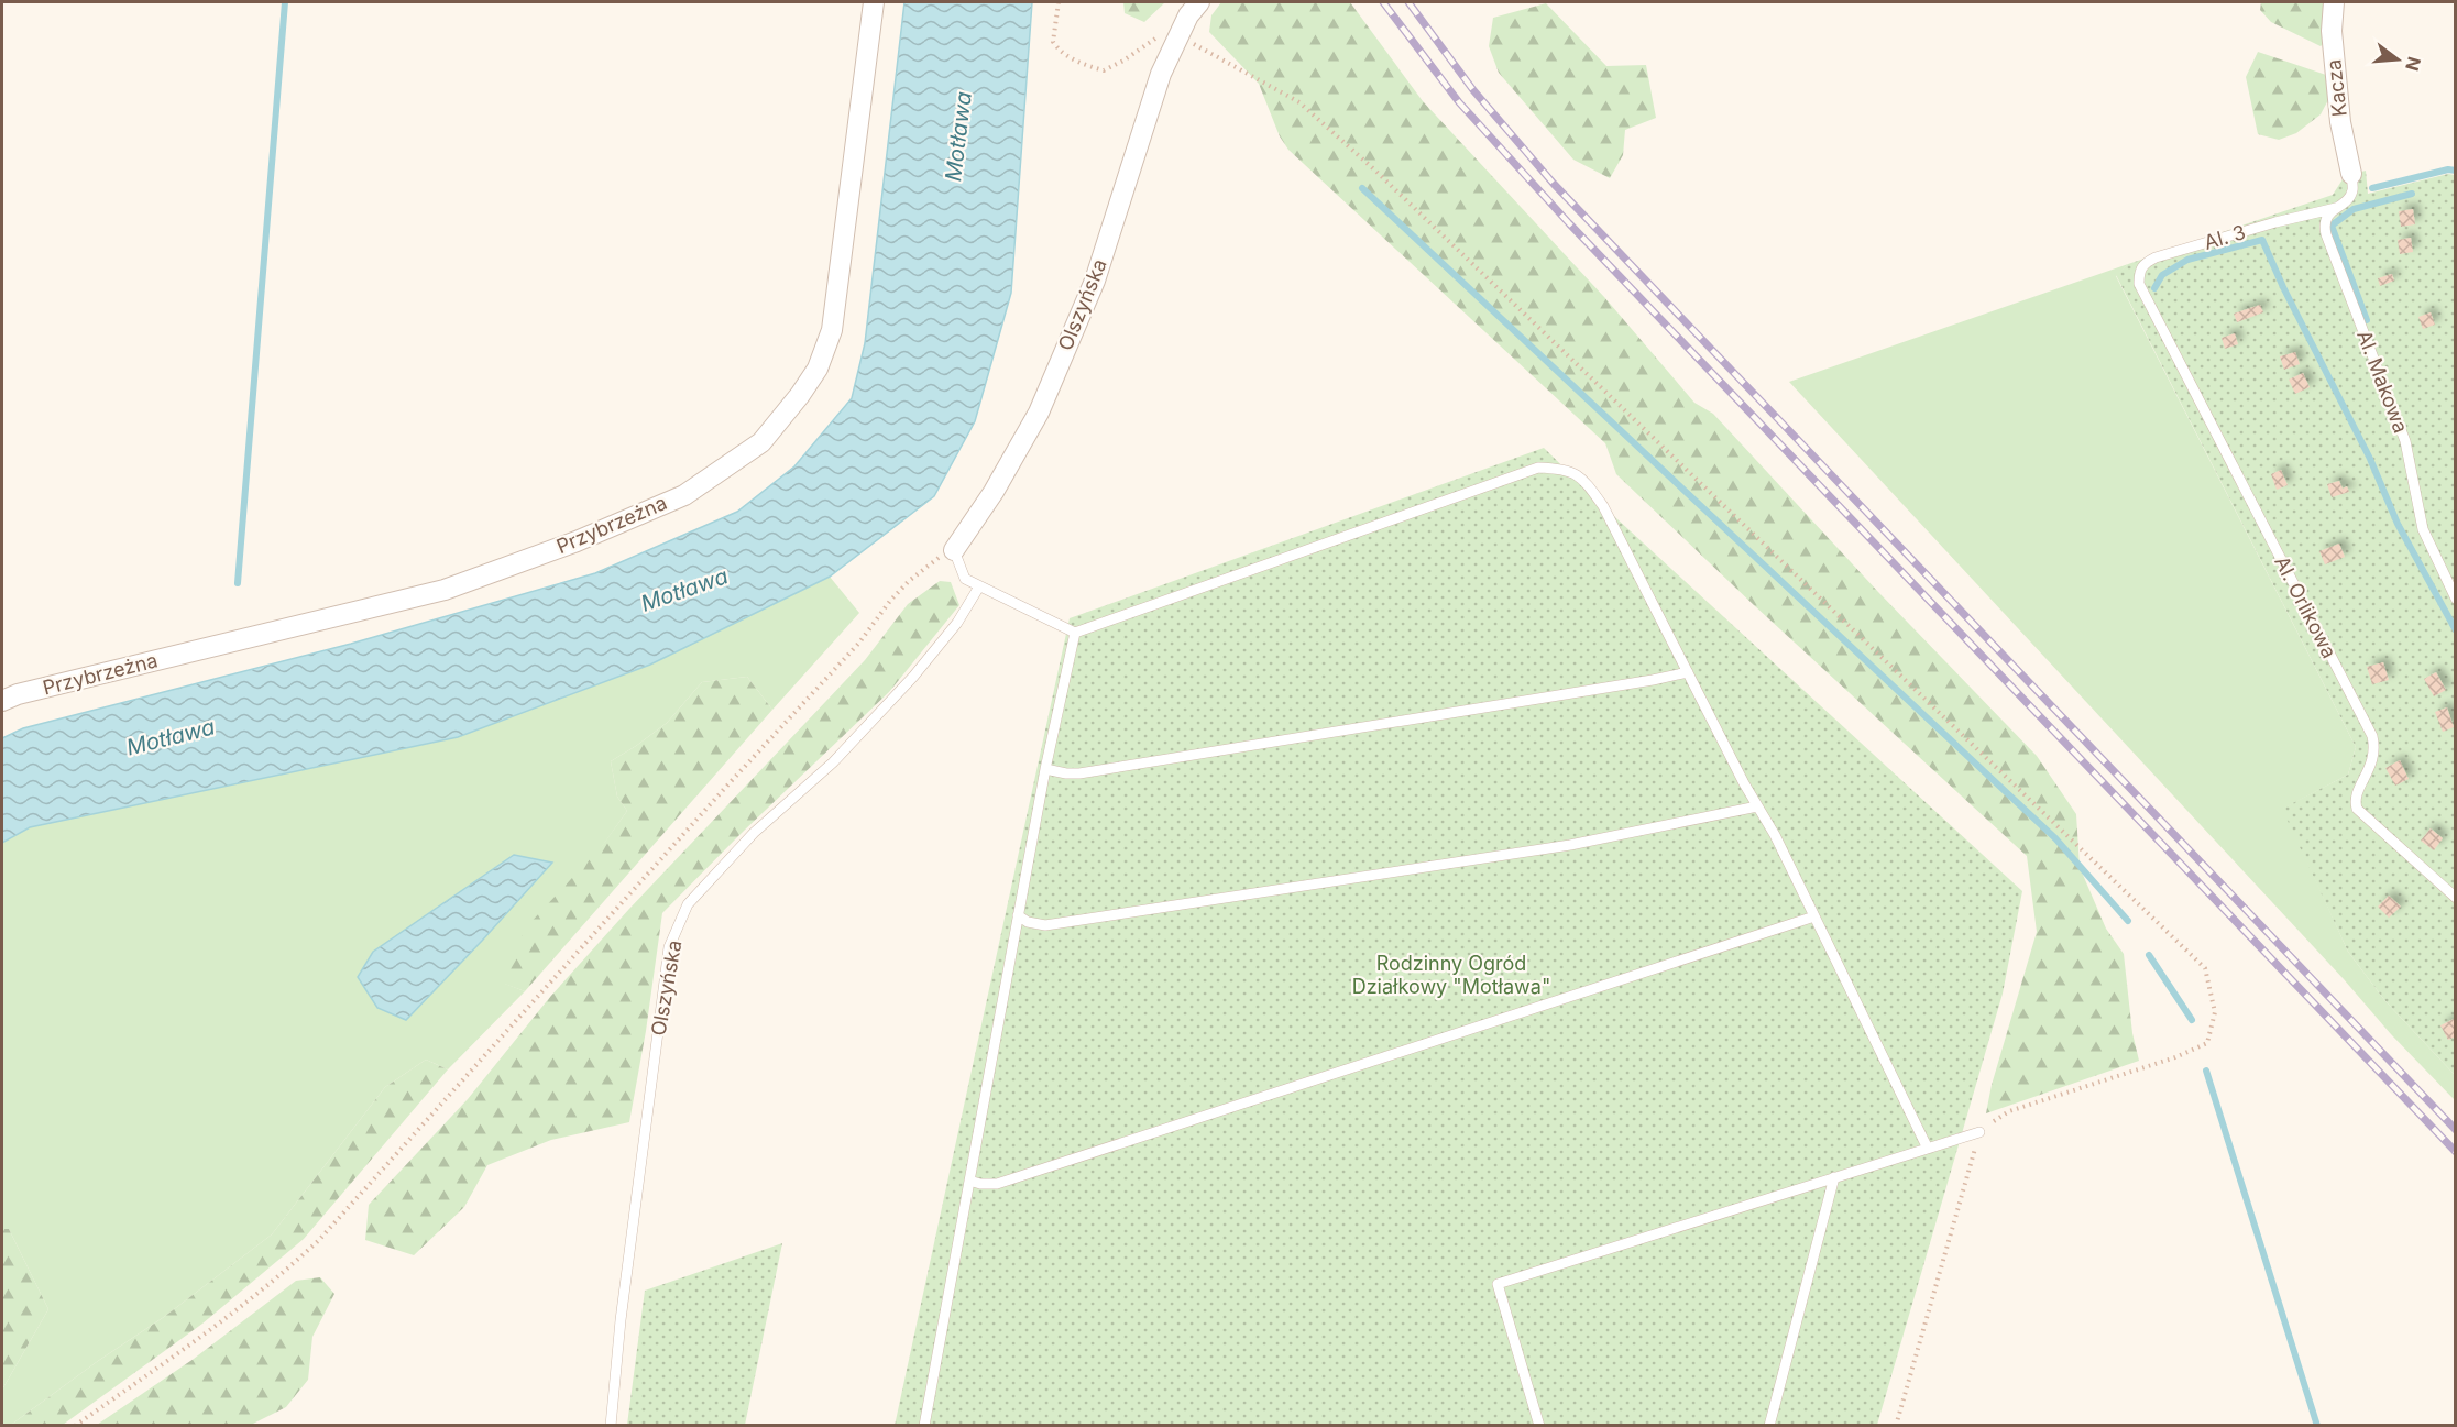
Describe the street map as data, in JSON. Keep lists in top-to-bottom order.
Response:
{
  "streets": {
    "street": ["Kacza", "Olszyńska", "Przybrzeżna"],
    "lane": ["Al. 3", "Al. Makowa", "Al. Orlikowa"]
  },
  "crossings": [
    ["Kacza", "Al. Makowa"],
    ["Al. 3", "Al. Makowa"],
    ["Al. 3", "Al. Orlikowa"]
  ],
  "water": ["Motława"],
  "parks": ["Rodzinny Ogród Działkowy \"Motława\""],
  "north": "right"
}
